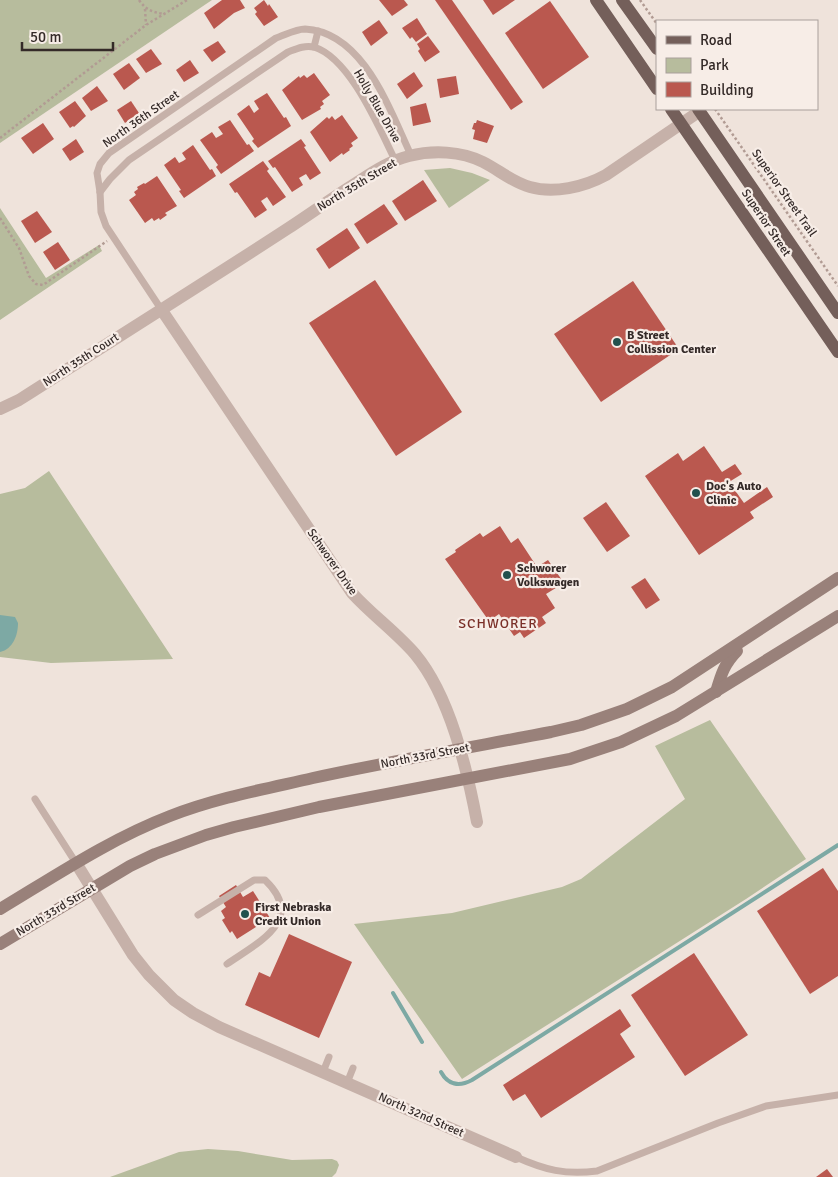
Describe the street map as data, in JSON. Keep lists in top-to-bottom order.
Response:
{
  "streets": {
    "main road": ["Superior Street", "North 33rd Street"],
    "street": [
      "North 35th Street",
      "North 35th Court",
      "Schworer Drive",
      "North 32nd Street"
    ],
    "lane": ["Holly Blue Drive", "North 36th Street"],
    "path": ["Superior Street Trail"]
  },
  "crossings": [
    ["Holly Blue Drive", "North 36th Street"],
    ["Holly Blue Drive", "North 35th Street"],
    ["North 36th Street", "North 35th Street"],
    ["North 36th Street", "North 35th Court"],
    ["North 36th Street", "Schworer Drive"],
    ["North 35th Street", "Superior Street"],
    ["North 35th Street", "North 35th Court"],
    ["North 35th Street", "Schworer Drive"],
    ["North 35th Court", "Schworer Drive"],
    ["Schworer Drive", "North 33rd Street"],
    ["North 33rd Street", "North 32nd Street"]
  ],
  "districts": ["SCHWORER"],
  "places": [
    "B Street Collission Center",
    "Doc's Auto Clinic",
    "Schworer Volkswagen",
    "First Nebraska Credit Union"
  ],
  "legend": ["Road", "Park", "Building"],
  "scale_bar": "50 m"
}
